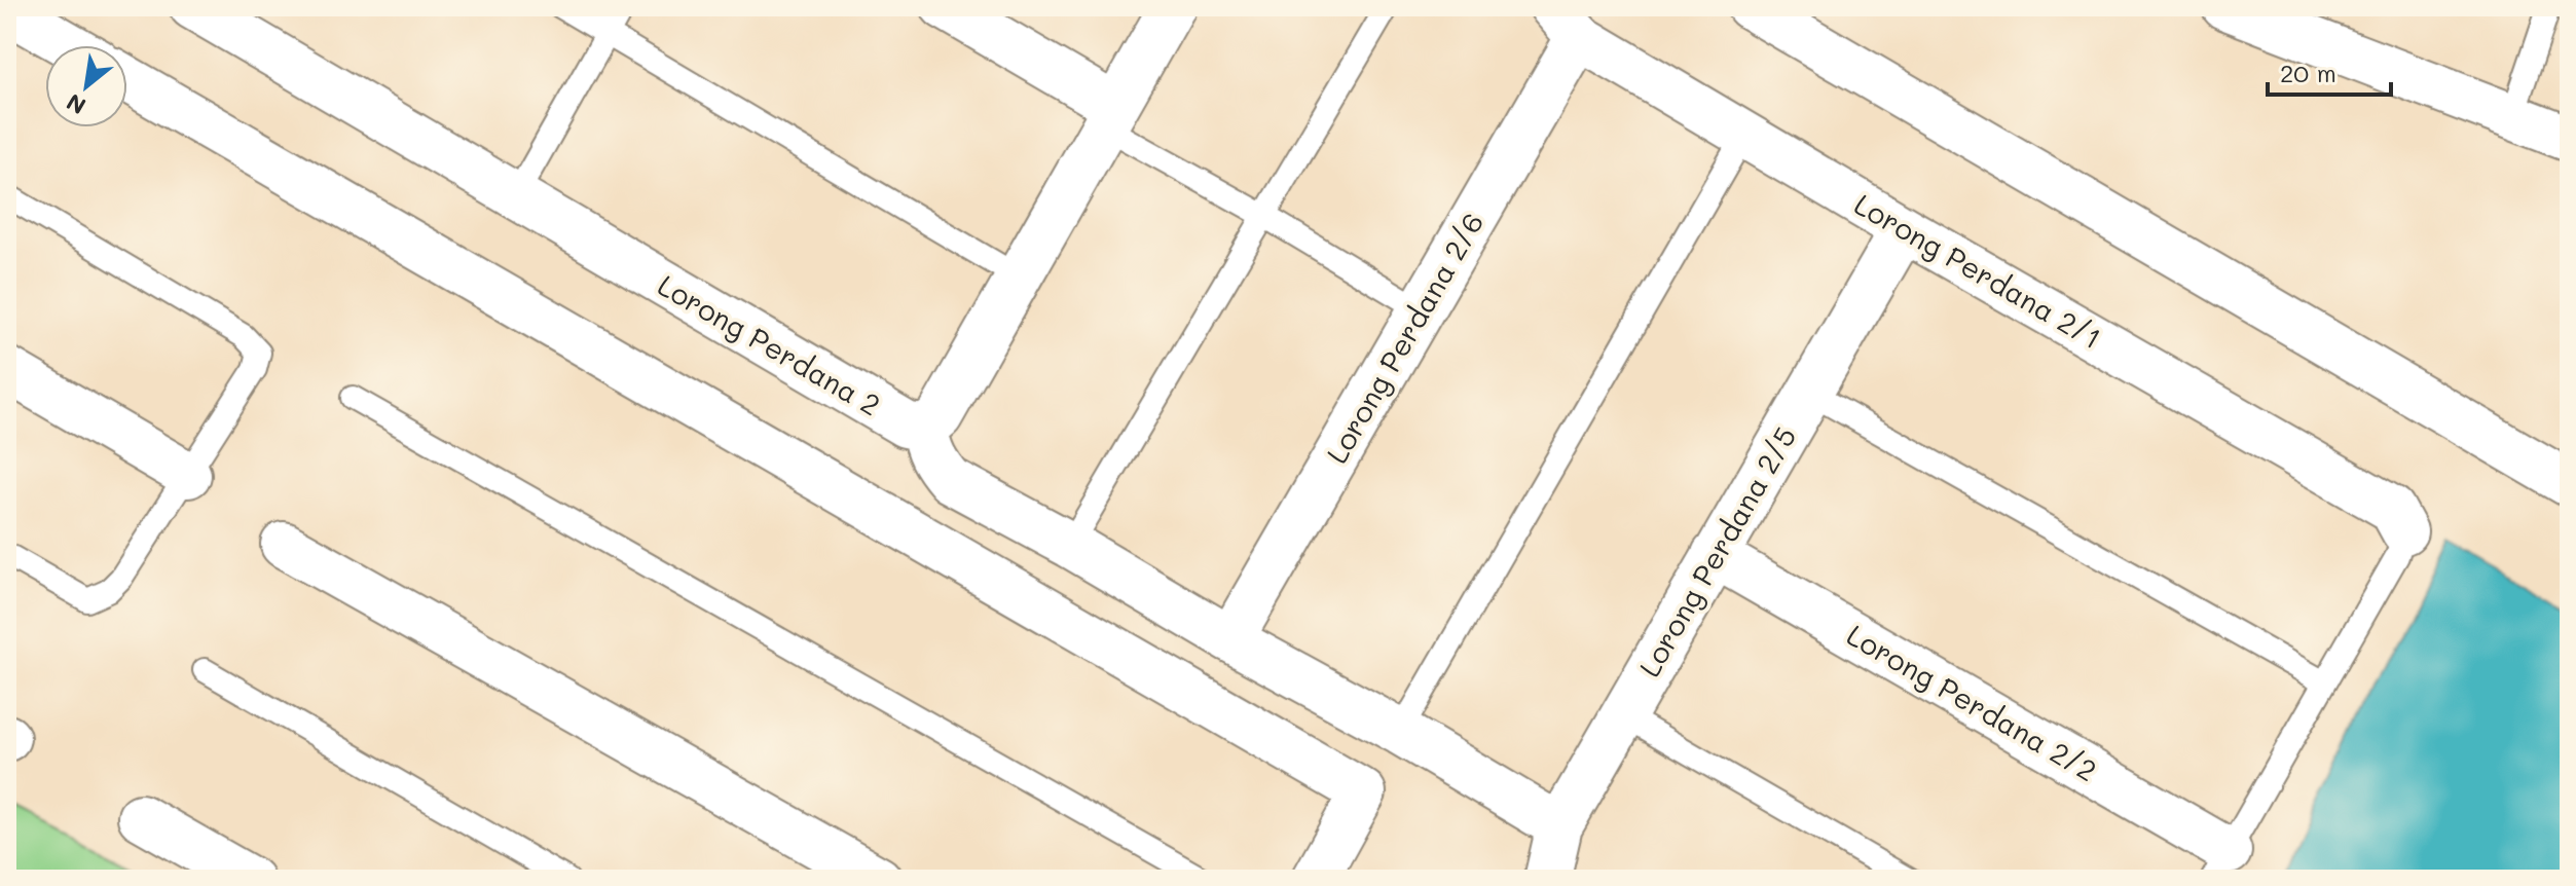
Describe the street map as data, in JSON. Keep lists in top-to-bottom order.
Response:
{
  "streets": {
    "street": [
      "Lorong Perdana 2/1",
      "Lorong Perdana 2/6",
      "Lorong Perdana 2",
      "Lorong Perdana 2/5",
      "Lorong Perdana 2/2"
    ]
  },
  "crossings": [
    ["Lorong Perdana 2/1", "Lorong Perdana 2/6"],
    ["Lorong Perdana 2/1", "Lorong Perdana 2/5"],
    ["Lorong Perdana 2/1", "Lorong Perdana 2/2"],
    ["Lorong Perdana 2/5", "Lorong Perdana 2/2"]
  ],
  "scale_bar": "20 m",
  "north": "bottom left"
}
